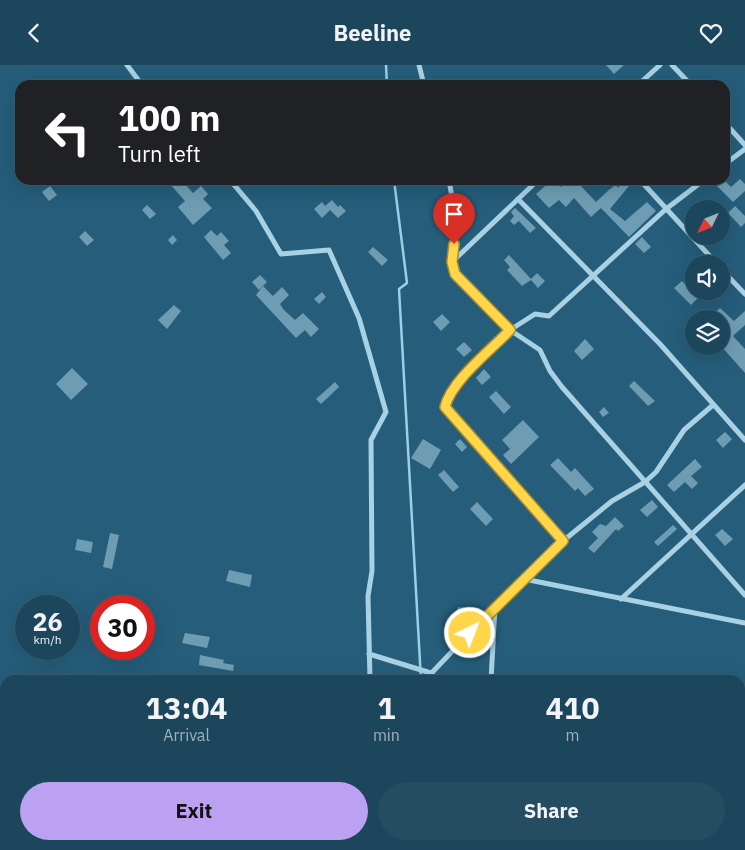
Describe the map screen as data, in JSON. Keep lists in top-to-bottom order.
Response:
{
  "north": "bottom left",
  "page": {
    "header": "Beeline",
    "turn": ["100 m", "Turn left"],
    "speed": "26 km/h",
    "limit": "30",
    "eta": [
      "13:04",
      "Arrival",
      "1",
      "min",
      "410",
      "m"
    ],
    "buttons": ["Exit", "Share"]
  }
}
